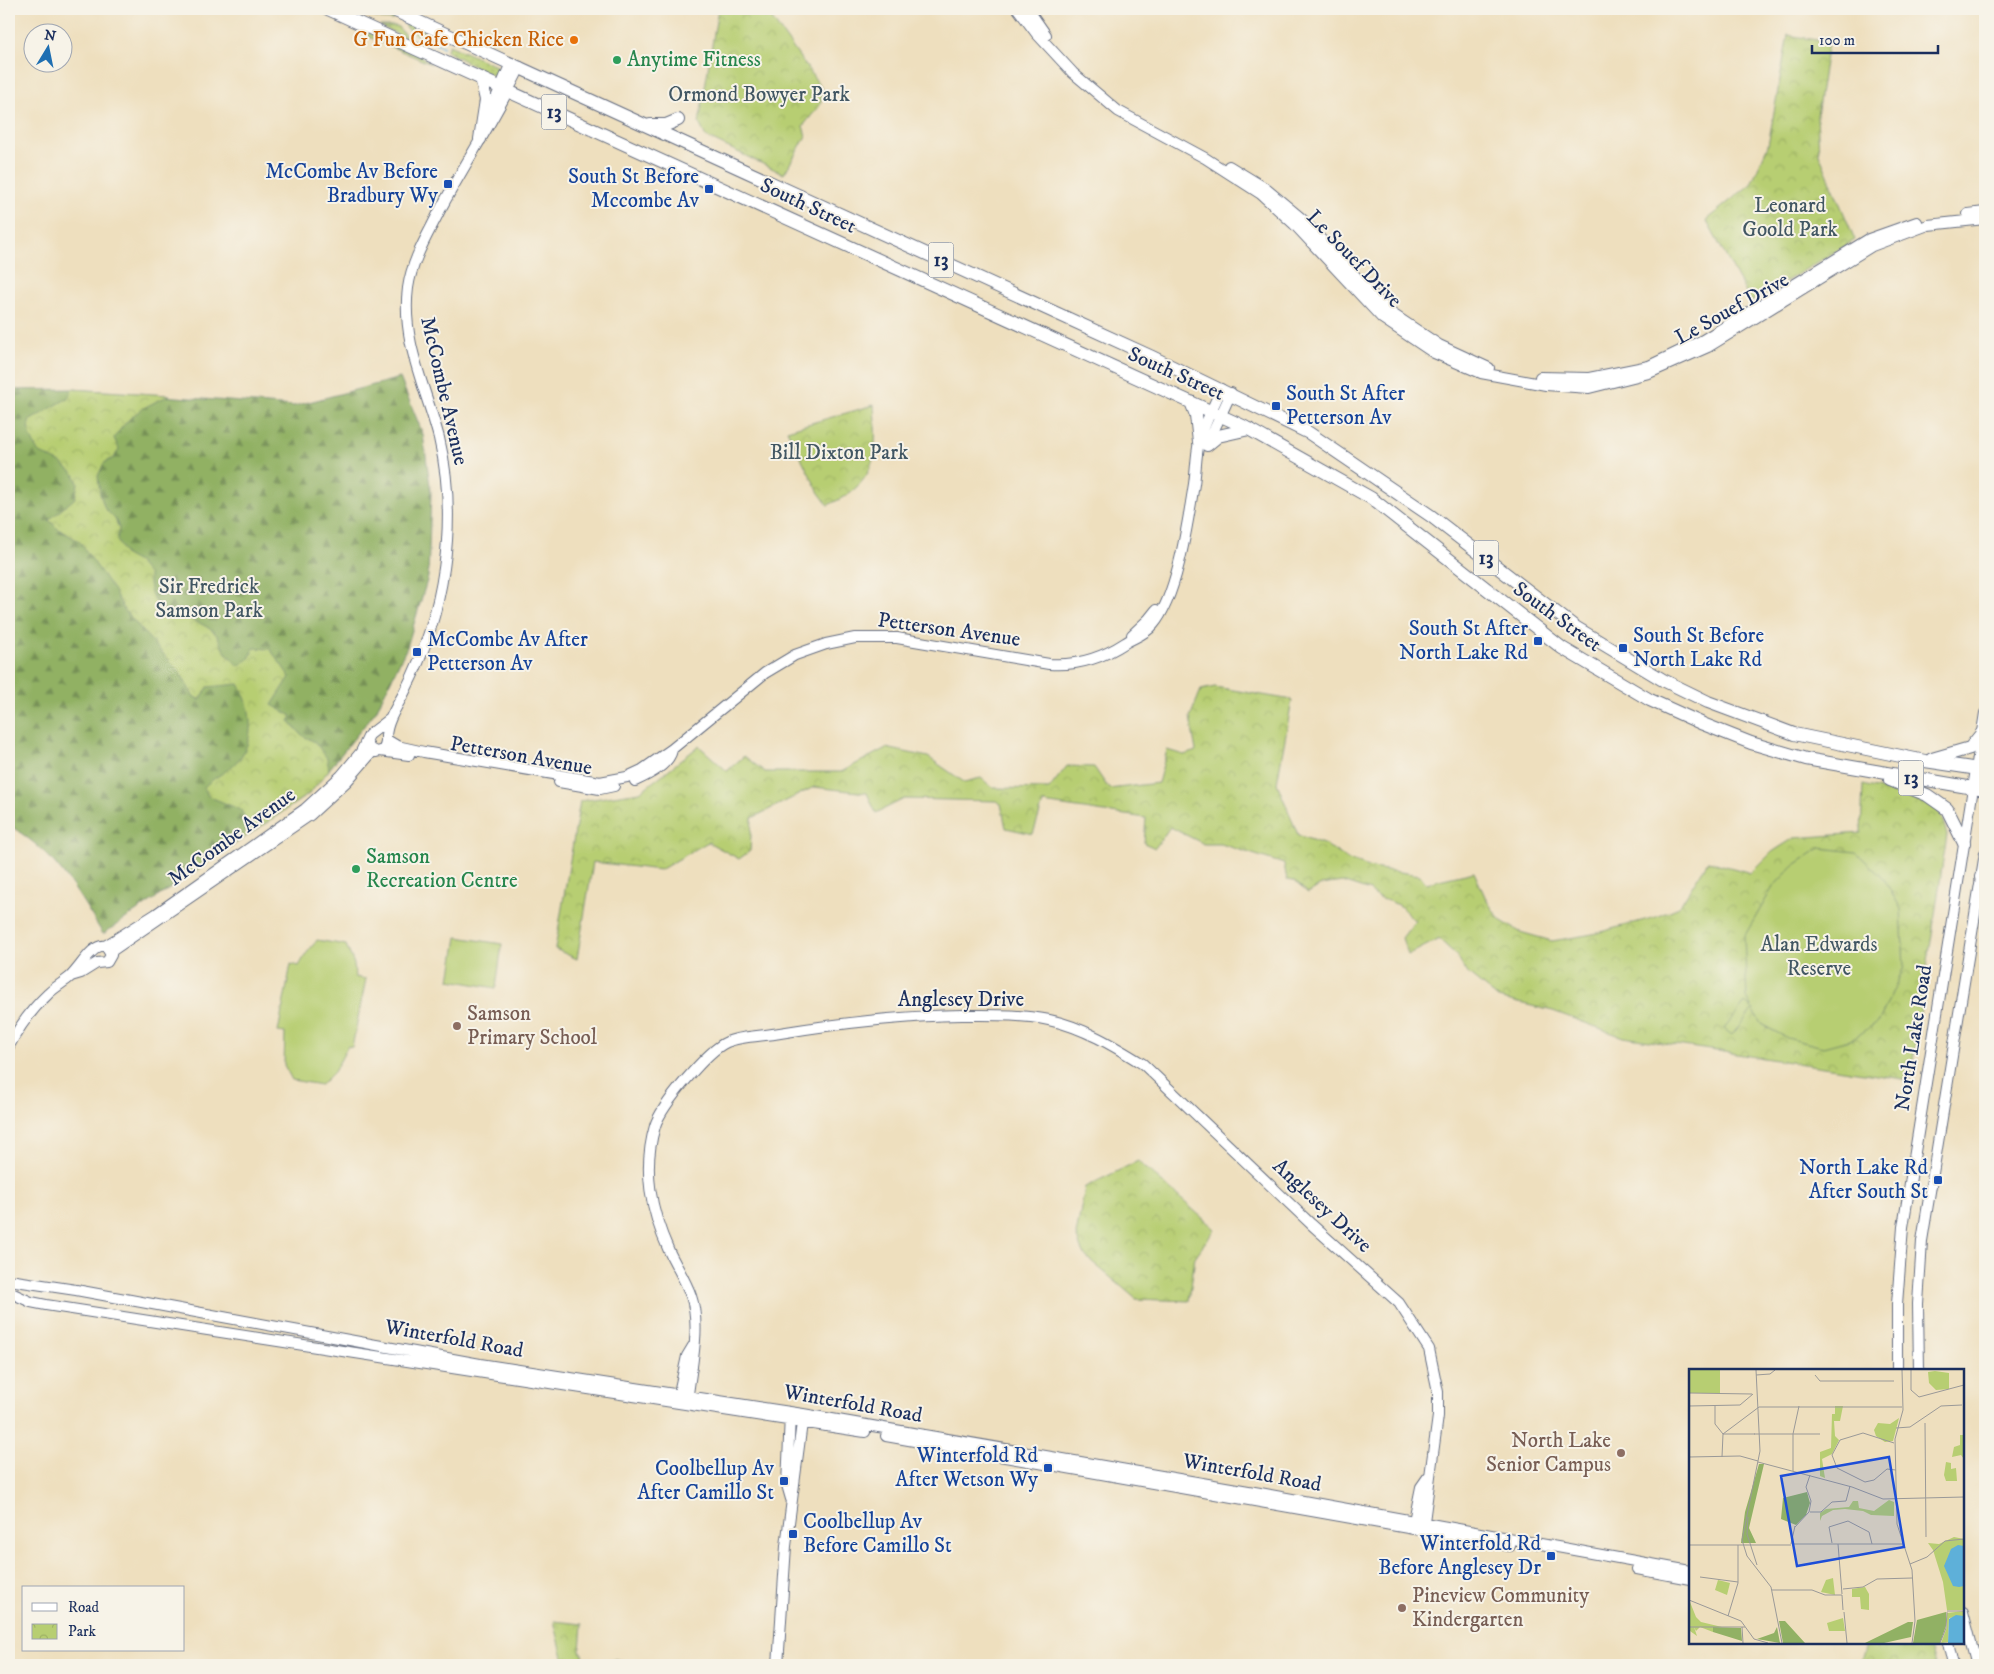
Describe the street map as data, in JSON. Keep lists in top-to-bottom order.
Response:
{
  "streets": {
    "highway": ["13", "South Street"],
    "street": [
      "Le Souef Drive",
      "McCombe Avenue",
      "Petterson Avenue",
      "Anglesey Drive",
      "North Lake Road",
      "Winterfold Road"
    ]
  },
  "crossings": [
    ["South Street", "McCombe Avenue"],
    ["South Street", "Petterson Avenue"],
    ["South Street", "North Lake Road"],
    ["McCombe Avenue", "Petterson Avenue"],
    ["Anglesey Drive", "Winterfold Road"]
  ],
  "parks": [
    "Ormond Bowyer Park",
    "Leonard Goold Park",
    "Bill Dixton Park",
    "Sir Fredrick Samson Park",
    "Alan Edwards Reserve"
  ],
  "places": {
    "other": [
      "G Fun Cafe Chicken Rice",
      "Anytime Fitness",
      "Samson Recreation Centre",
      "Samson Primary School",
      "North Lake Senior Campus",
      "Pineview Community Kindergarten"
    ],
    "transit": [
      "McCombe Av Before Bradbury Wy",
      "South St Before Mccombe Av",
      "South St After Petterson Av",
      "South St After North Lake Rd",
      "South St Before North Lake Rd",
      "McCombe Av After Petterson Av",
      "North Lake Rd After South St",
      "Winterfold Rd After Wetson Wy",
      "Coolbellup Av After Camillo St",
      "Coolbellup Av Before Camillo St",
      "Winterfold Rd Before Anglesey Dr"
    ]
  },
  "legend": ["Road", "Park"],
  "scale_bar": "100 m",
  "north": "top"
}
